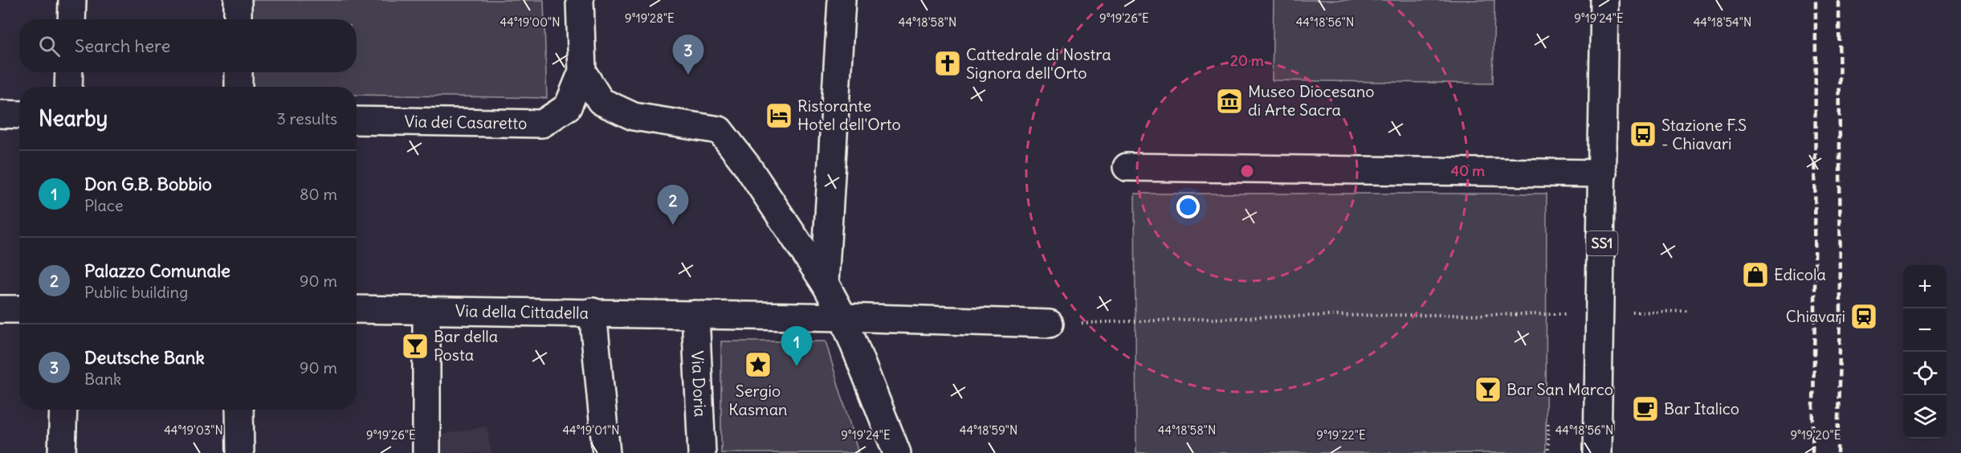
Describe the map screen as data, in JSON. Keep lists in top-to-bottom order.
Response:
{
  "streets": {
    "street": [
      "Via dei Casaretto",
      "SS1",
      "Via della Cittadella",
      "Via Doria"
    ]
  },
  "crossings": [
    ["Via della Cittadella", "Via Doria"]
  ],
  "places": {
    "church": ["Cattedrale di Nostra Signora dell'Orto"],
    "museum": ["Museo Diocesano di Arte Sacra"],
    "hotel": ["Ristorante Hotel dell'Orto"],
    "bus stop": ["Stazione F.S - Chiavari"],
    "shop": ["Edicola"],
    "station": ["Chiavari"],
    "bar": ["Bar della Posta", "Bar San Marco"],
    "place": ["Sergio Kasman"],
    "cafe": ["Bar Italico"]
  },
  "page": {
    "search": "Search here",
    "pins": ["3", "2", "1"],
    "heading": ["Nearby", "3 results"],
    "list": [
      {
        "mark": "1",
        "name": "Don G.B. Bobbio",
        "note": "Place",
        "value": "80 m"
      },
      {
        "mark": "2",
        "name": "Palazzo Comunale",
        "note": "Public building",
        "value": "90 m"
      },
      {
        "mark": "3",
        "name": "Deutsche Bank",
        "note": "Bank",
        "value": "90 m"
      }
    ],
    "map_buttons": ["+", "−"]
  },
  "coordinates": [
    "9°19'28\"E",
    "9°19'26\"E",
    "9°19'24\"E",
    "44°18'58\"N",
    "44°18'56\"N",
    "44°19'00\"N",
    "44°18'54\"N",
    "44°19'03\"N",
    "44°19'01\"N",
    "44°18'59\"N",
    "9°19'22\"E",
    "9°19'20\"E"
  ],
  "rings": ["20 m", "40 m"]
}
